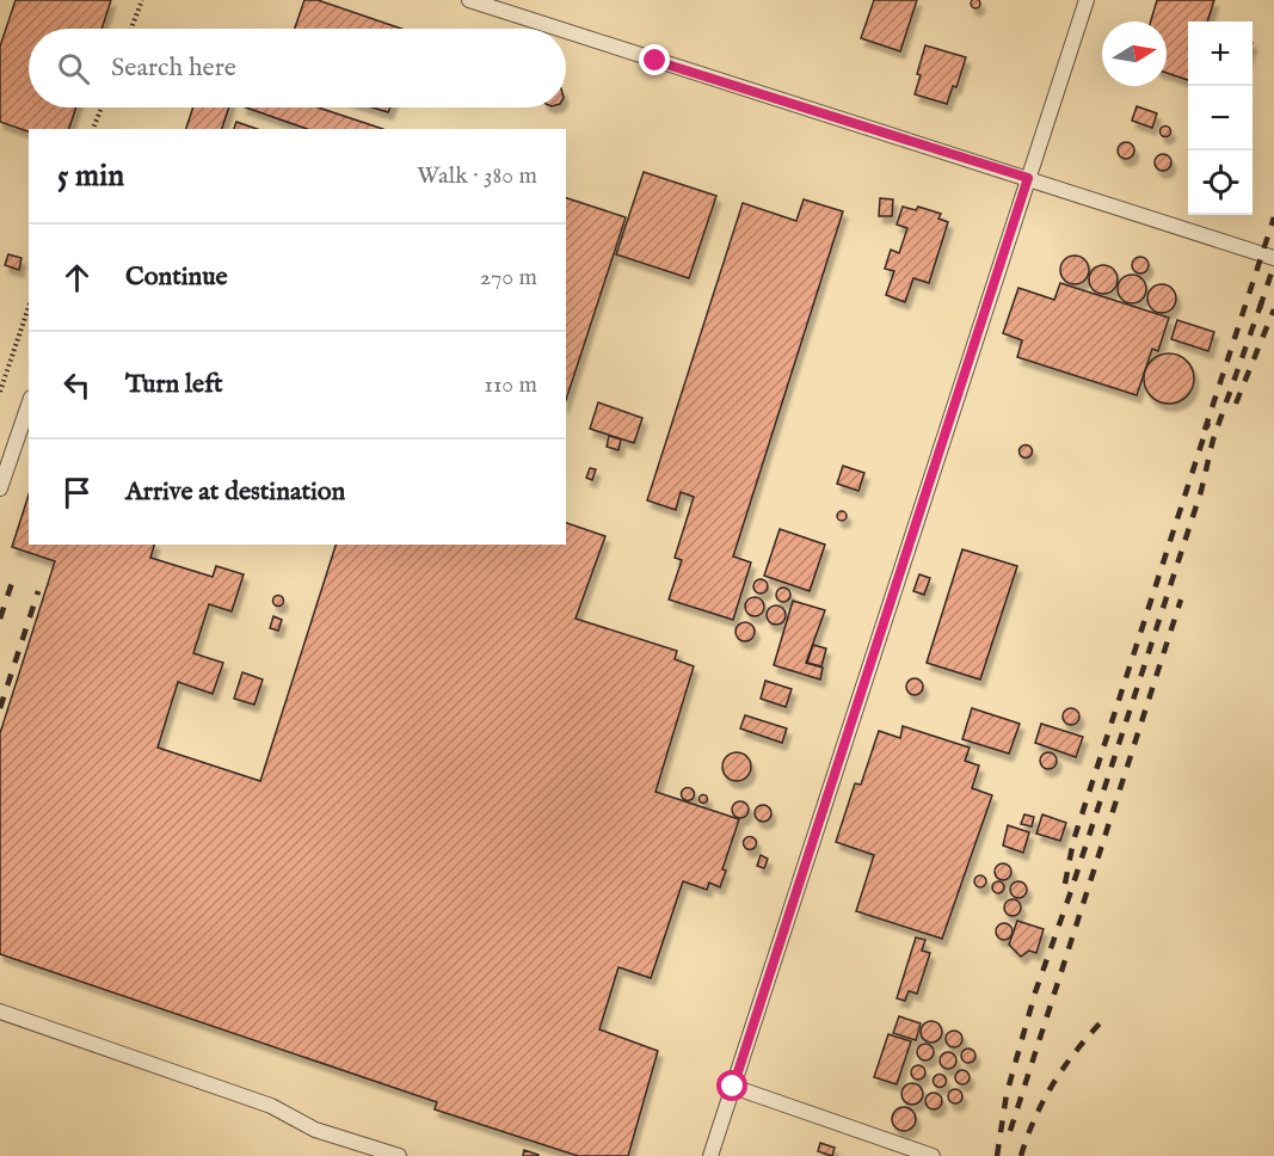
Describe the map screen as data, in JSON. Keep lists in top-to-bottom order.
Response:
{
  "north": "right",
  "page": {
    "map_buttons": ["+", "−"],
    "search": "Search here",
    "heading": ["5 min", "Walk · 380 m"],
    "list": [
      ["Continue", "270 m"],
      ["Turn left", "110 m"],
      "Arrive at destination"
    ]
  }
}
